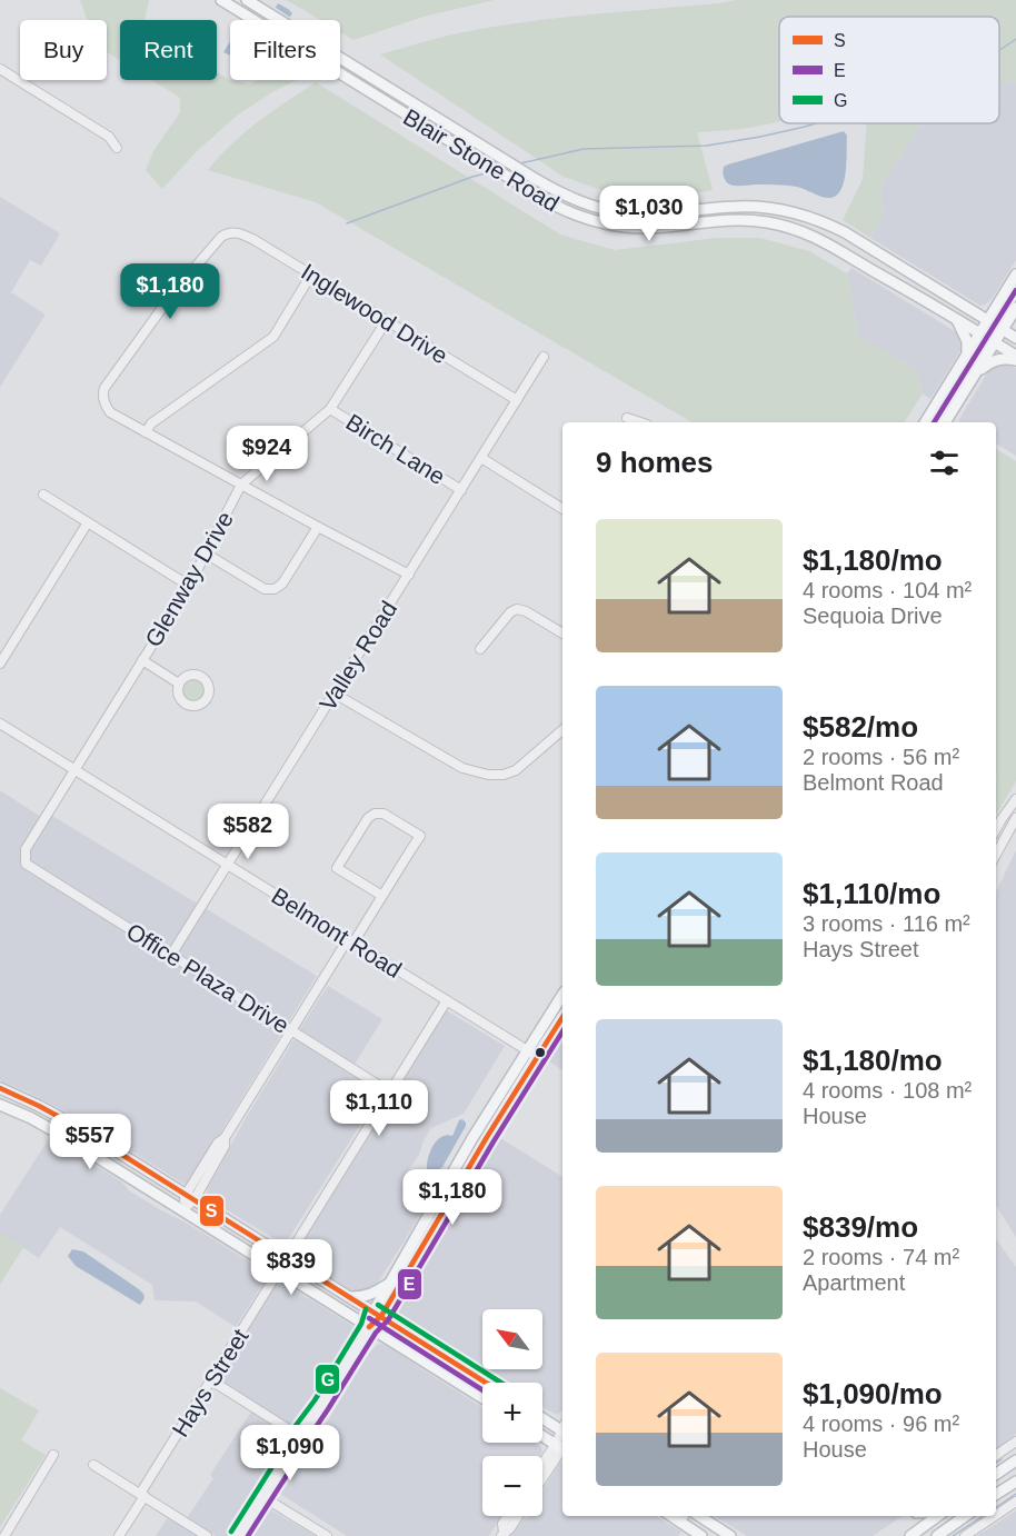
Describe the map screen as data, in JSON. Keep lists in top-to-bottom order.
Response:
{
  "streets": {
    "main road": ["Blair Stone Road"],
    "street": [
      "Inglewood Drive",
      "Birch Lane",
      "Glenway Drive",
      "Valley Road",
      "Belmont Road",
      "Office Plaza Drive",
      "Hays Street"
    ]
  },
  "crossings": [
    ["Inglewood Drive", "Glenway Drive"],
    ["Inglewood Drive", "Valley Road"],
    ["Birch Lane", "Glenway Drive"],
    ["Birch Lane", "Valley Road"],
    ["Glenway Drive", "Belmont Road"],
    ["Glenway Drive", "Office Plaza Drive"],
    ["Valley Road", "Belmont Road"],
    ["Valley Road", "Office Plaza Drive"]
  ],
  "lines": ["transit line E", "transit line S", "transit line G"],
  "legend": ["S", "E", "G"],
  "north": "top left",
  "page": {
    "chip": ["Buy", "Rent", "Filters"],
    "price": [
      "$1,030",
      "$1,180",
      "$924",
      "$582",
      "$1,110",
      "$557",
      "$1,180",
      "$839",
      "$1,090"
    ],
    "heading": "9 homes",
    "list": [
      {
        "name": "$1,180/mo",
        "note": "4 rooms · 104 m² · Sequoia Drive"
      },
      {
        "name": "$582/mo",
        "note": "2 rooms · 56 m² · Belmont Road"
      },
      {
        "name": "$1,110/mo",
        "note": "3 rooms · 116 m² · Hays Street"
      },
      {
        "name": "$1,180/mo",
        "note": "4 rooms · 108 m² · House"
      },
      {
        "name": "$839/mo",
        "note": "2 rooms · 74 m² · Apartment"
      },
      {
        "name": "$1,090/mo",
        "note": "4 rooms · 96 m² · House"
      }
    ],
    "map_buttons": ["+", "−"]
  }
}
